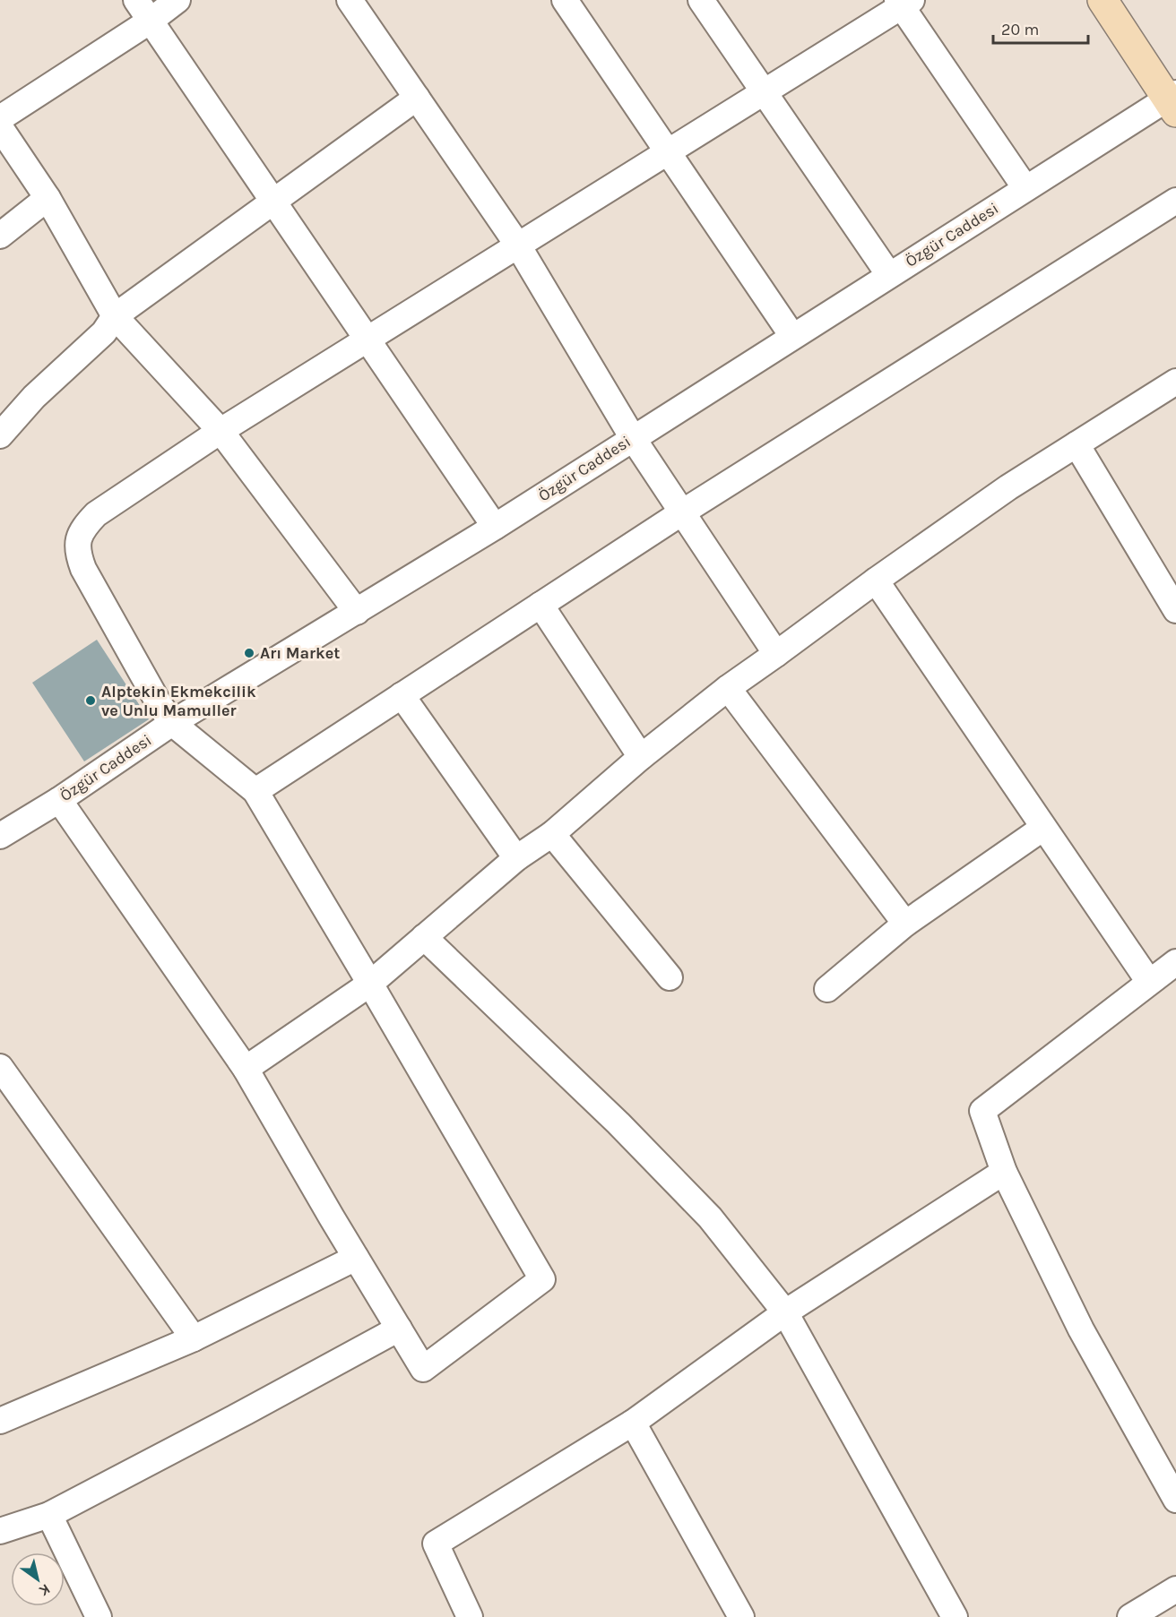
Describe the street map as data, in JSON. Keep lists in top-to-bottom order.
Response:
{
  "streets": {
    "street": ["Özgür Caddesi"]
  },
  "places": ["Arı Market", "Alptekin Ekmekcilik ve Unlu Mamuller"],
  "scale_bar": "20 m",
  "north": "bottom right"
}
